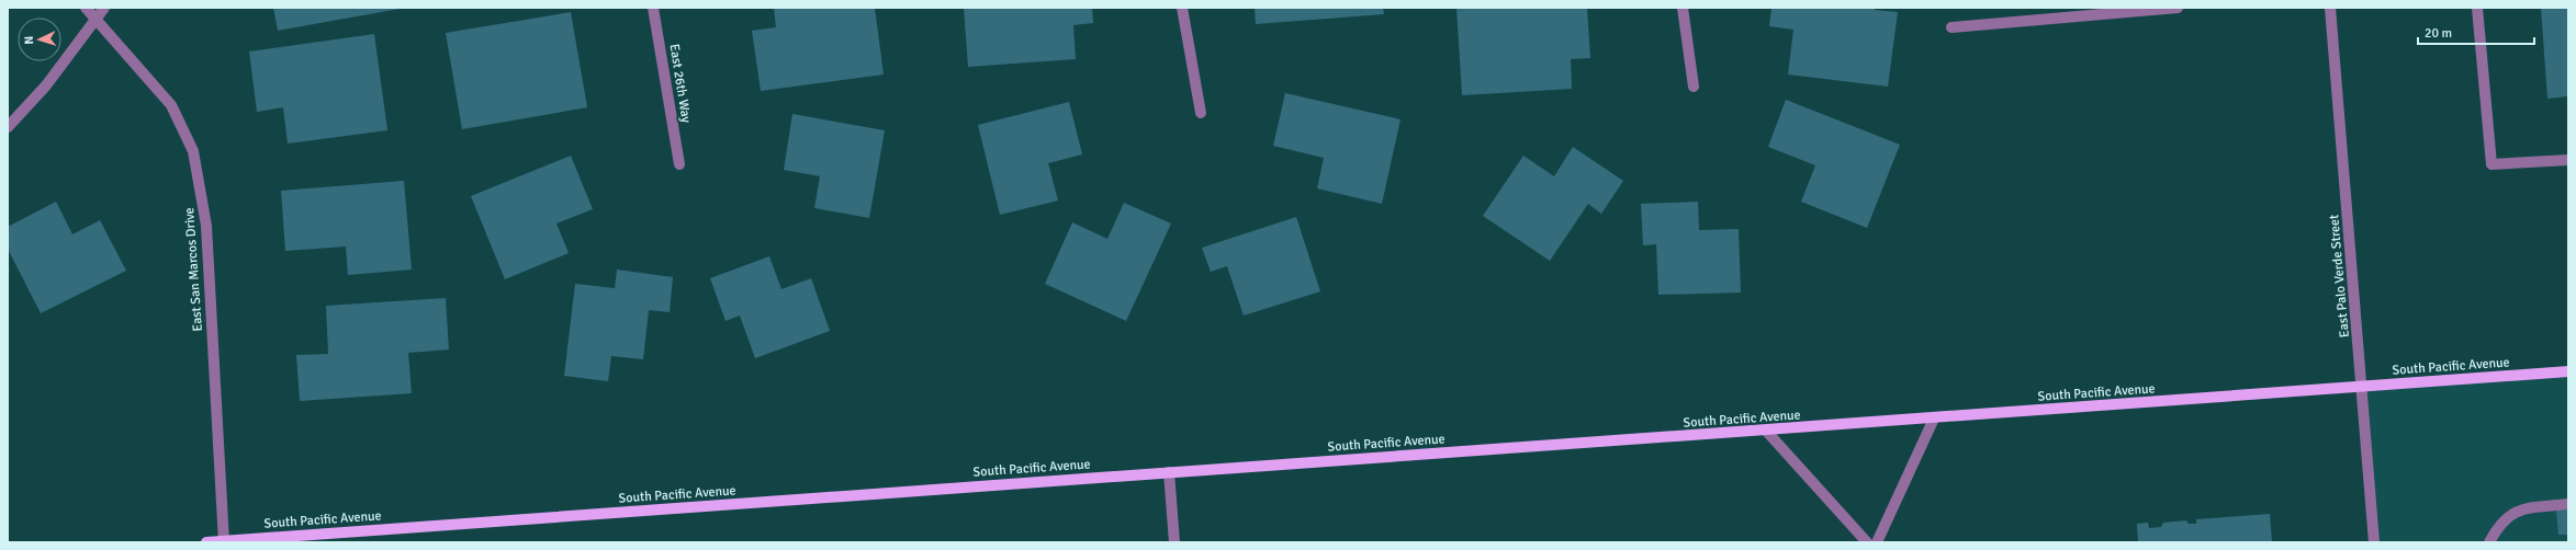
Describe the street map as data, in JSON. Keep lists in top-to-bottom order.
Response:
{
  "streets": {
    "main road": ["South Pacific Avenue"],
    "street": ["East 26th Way", "East San Marcos Drive", "East Palo Verde Street"]
  },
  "crossings": [
    ["East San Marcos Drive", "South Pacific Avenue"],
    ["East Palo Verde Street", "South Pacific Avenue"]
  ],
  "scale_bar": "20 m",
  "north": "left"
}
